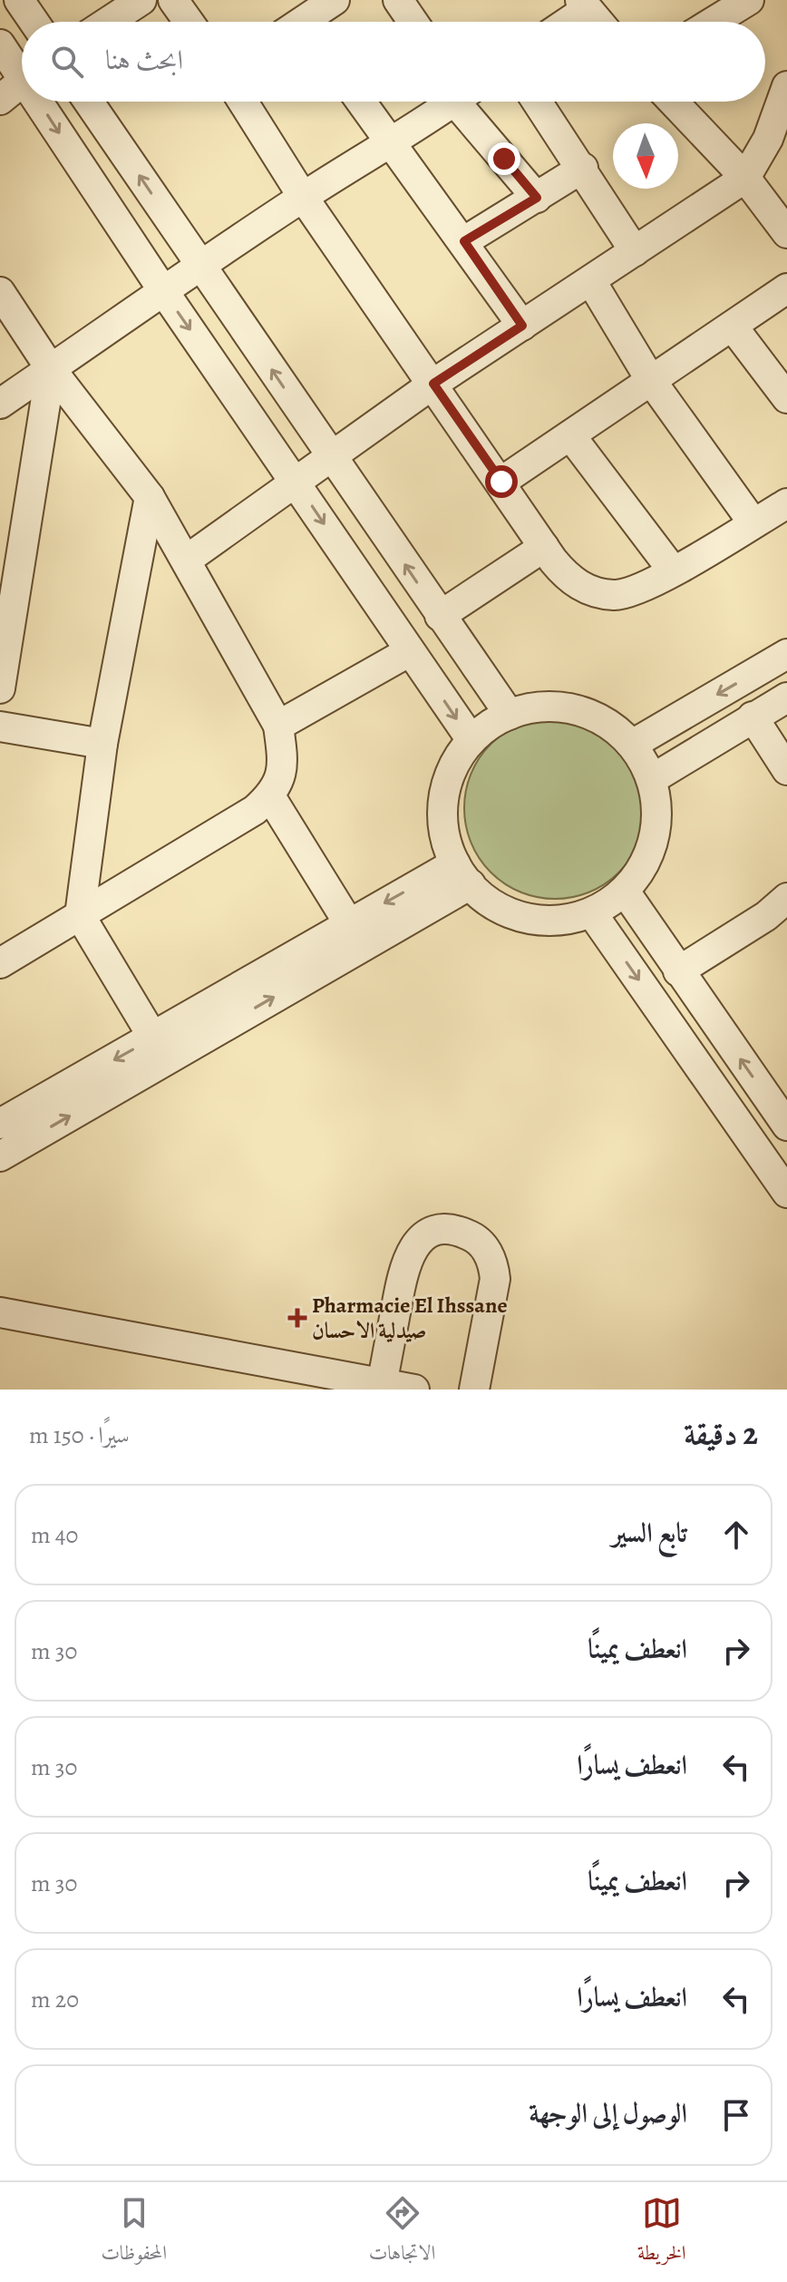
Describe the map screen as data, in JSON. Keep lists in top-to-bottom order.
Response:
{
  "places": {
    "health": ["Pharmacie El Ihssane صيدلية الاحسان"]
  },
  "north": "bottom",
  "page": {
    "search": "ابحث هنا",
    "heading": ["2 دقيقة", "سيرًا · 150 m"],
    "list": [
      ["تابع السير", "40 m"],
      ["انعطف يمينًا", "30 m"],
      ["انعطف يسارًا", "30 m"],
      ["انعطف يمينًا", "30 m"],
      ["انعطف يسارًا", "20 m"],
      "الوصول إلى الوجهة"
    ],
    "nav": ["الخريطة", "الاتجاهات", "المحفوظات"]
  }
}
